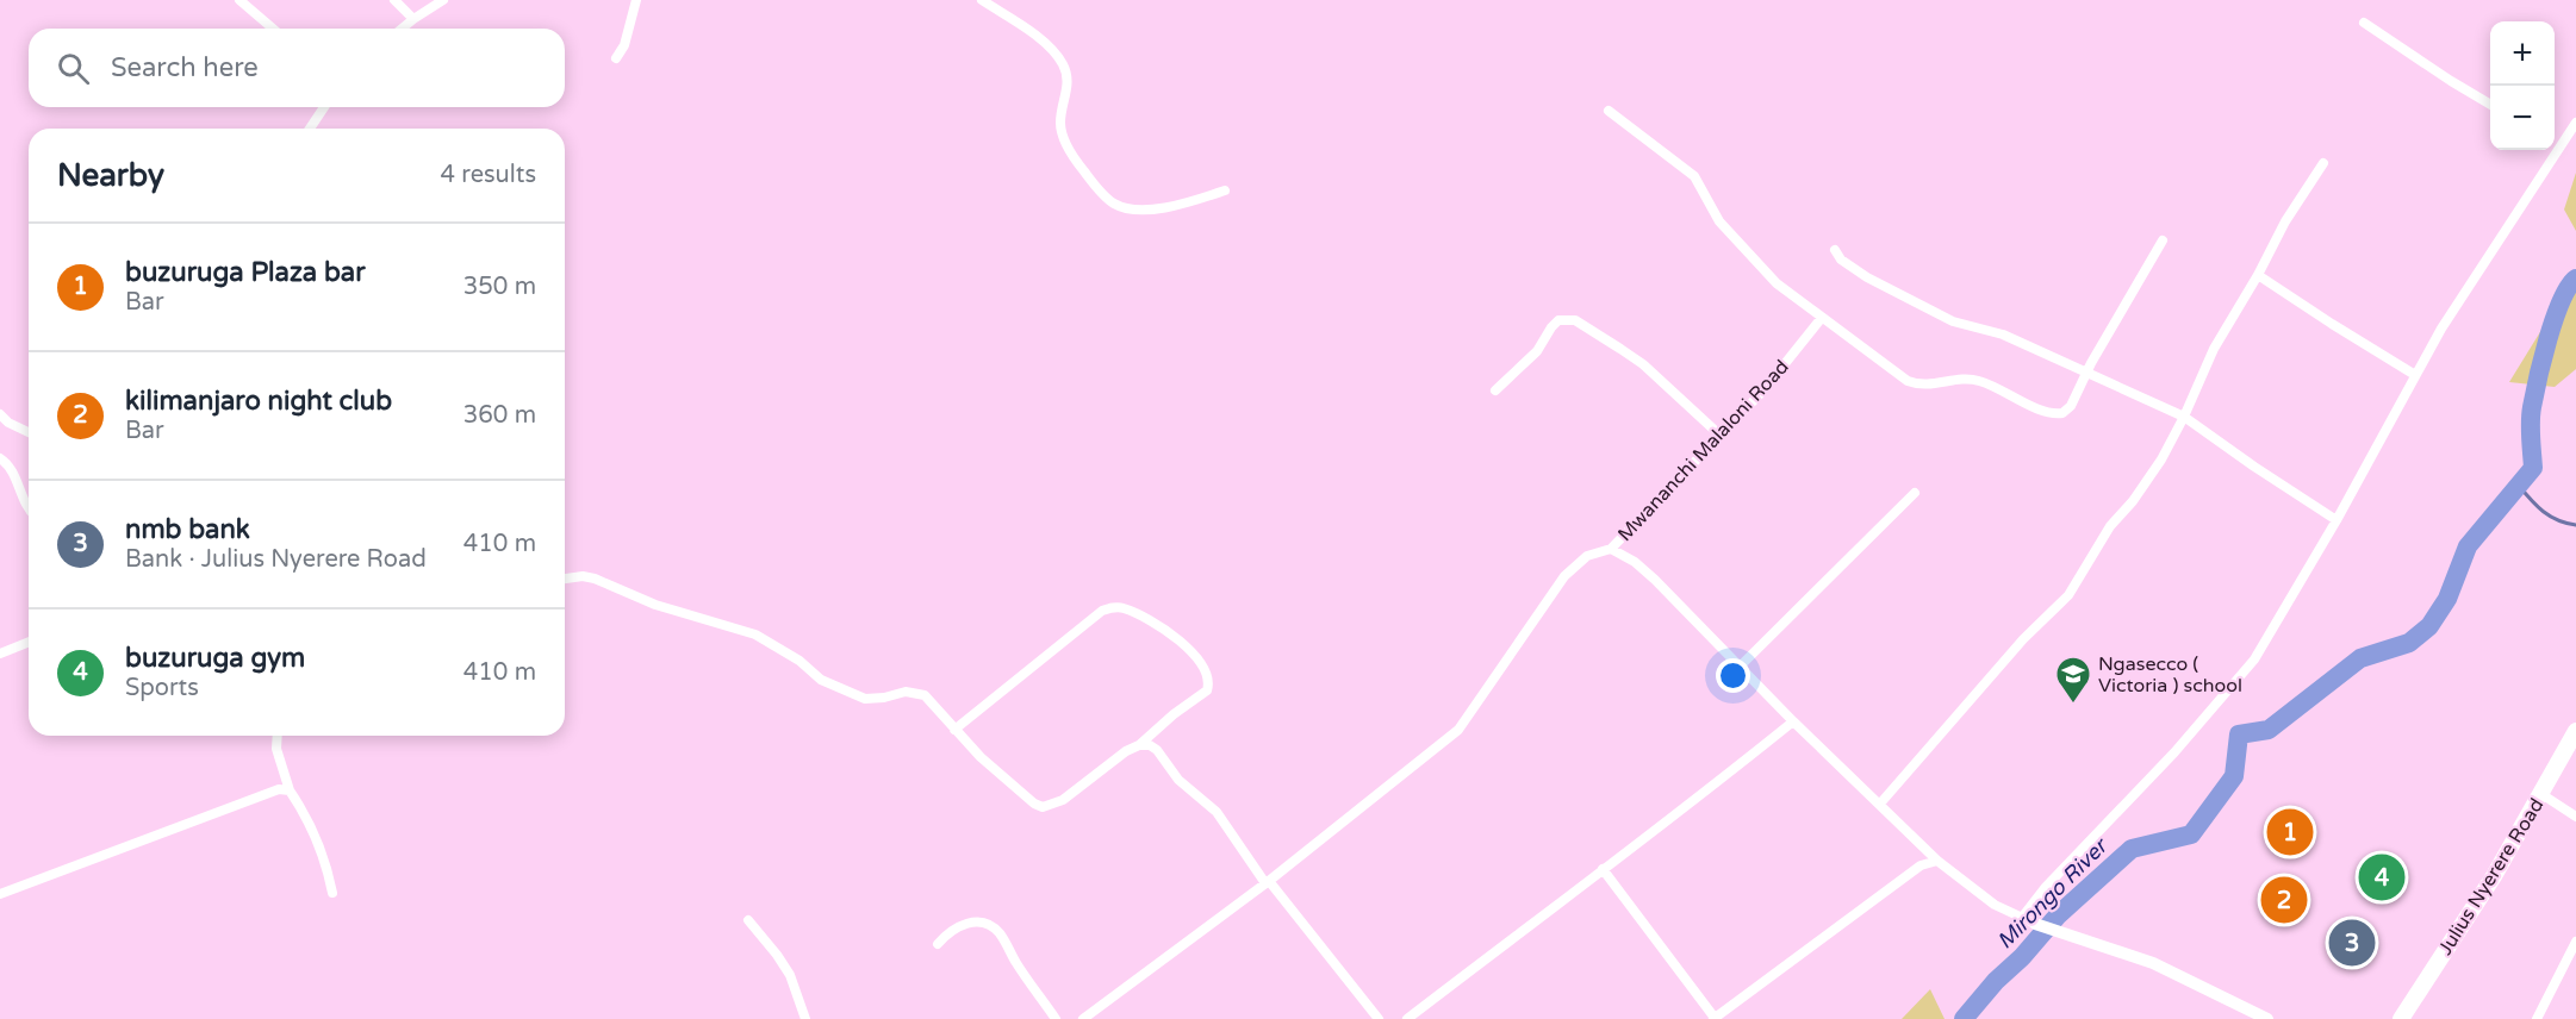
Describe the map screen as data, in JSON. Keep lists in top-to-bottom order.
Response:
{
  "streets": {
    "highway": ["Julius Nyerere Road"],
    "street": ["Mwananchi Malaloni Road"]
  },
  "water": ["Mirongo River"],
  "places": {
    "school or university": ["Ngasecco ( Victoria ) school"]
  },
  "page": {
    "map_buttons": ["+", "−"],
    "search": "Search here",
    "heading": ["Nearby", "4 results"],
    "list": [
      {
        "mark": "1",
        "name": "buzuruga Plaza bar",
        "note": "Bar",
        "value": "350 m"
      },
      {
        "mark": "2",
        "name": "kilimanjaro night club",
        "note": "Bar",
        "value": "360 m"
      },
      {
        "mark": "3",
        "name": "nmb bank",
        "note": "Bank · Julius Nyerere Road",
        "value": "410 m"
      },
      {
        "mark": "4",
        "name": "buzuruga gym",
        "note": "Sports",
        "value": "410 m"
      }
    ],
    "pins": [
      "1",
      "4",
      "2",
      "3"
    ]
  }
}
